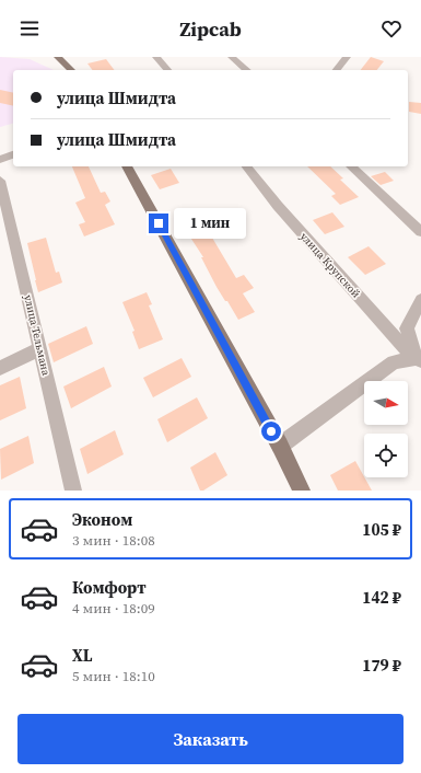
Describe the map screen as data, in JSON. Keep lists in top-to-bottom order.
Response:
{
  "streets": {
    "street": ["улица Крупской", "улица Тельмана"]
  },
  "north": "right",
  "page": {
    "header": "Zipcab",
    "banner": ["улица Шмидта", "улица Шмидта"],
    "bubble": "1 мин",
    "list": [
      {
        "name": "Эконом",
        "note": "3 мин · 18:08",
        "value": "105 ₽"
      },
      {
        "name": "Комфорт",
        "note": "4 мин · 18:09",
        "value": "142 ₽"
      },
      {
        "name": "XL",
        "note": "5 мин · 18:10",
        "value": "179 ₽"
      }
    ],
    "buttons": "Заказать"
  }
}
